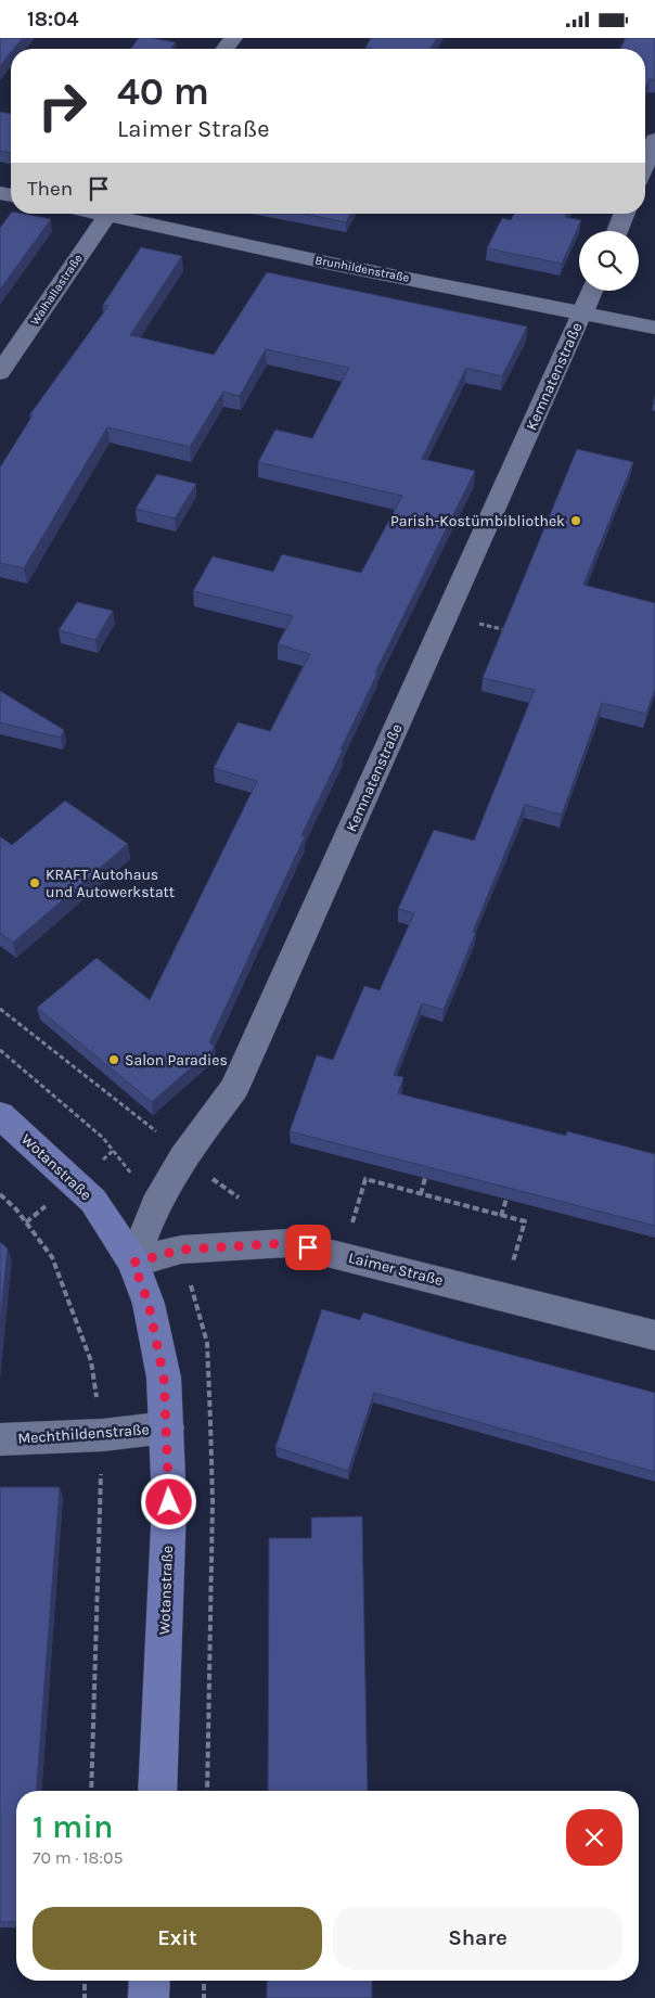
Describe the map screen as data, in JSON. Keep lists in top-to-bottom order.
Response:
{
  "streets": {
    "main road": ["Wotanstraße"],
    "street": [
      "Brunhildenstraße",
      "Walhallastraße",
      "Kemnatenstraße",
      "Laimer Straße",
      "Mechthildenstraße"
    ]
  },
  "crossings": [
    ["Brunhildenstraße", "Kemnatenstraße"],
    ["Kemnatenstraße", "Wotanstraße"],
    ["Kemnatenstraße", "Laimer Straße"],
    ["Wotanstraße", "Laimer Straße"],
    ["Wotanstraße", "Mechthildenstraße"]
  ],
  "places": ["Parish-Kostümbibliothek", "KRAFT Autohaus und Autowerkstatt", "Salon Paradies"],
  "page": {
    "status": "18:04",
    "turn": ["40 m", "Laimer Straße"],
    "then": "Then",
    "heading": ["1 min", "70 m · 18:05"],
    "buttons": ["Exit", "Share"]
  }
}
